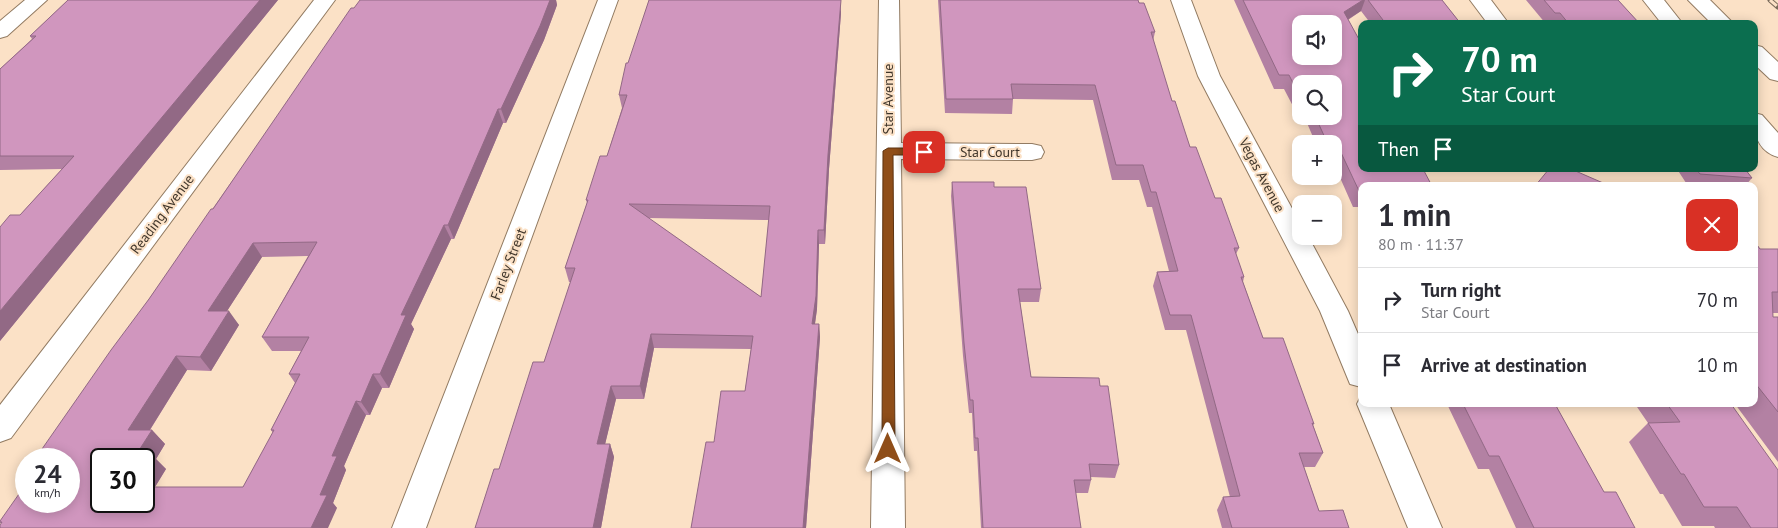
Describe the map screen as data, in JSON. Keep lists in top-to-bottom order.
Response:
{
  "streets": {
    "main road": [
      "Star Avenue",
      "Star Court",
      "Vegas Avenue",
      "Reading Avenue",
      "Farley Street"
    ]
  },
  "crossings": [
    ["Star Avenue", "Star Court"]
  ],
  "page": {
    "map_buttons": ["+", "−"],
    "turn": ["70 m", "Star Court"],
    "then": "Then",
    "heading": ["1 min", "80 m · 11:37"],
    "list": [
      {
        "name": "Turn right",
        "note": "Star Court",
        "value": "70 m"
      },
      {
        "name": "Arrive at destination",
        "value": "10 m"
      }
    ],
    "speed": "24 km/h",
    "limit": "30"
  }
}
